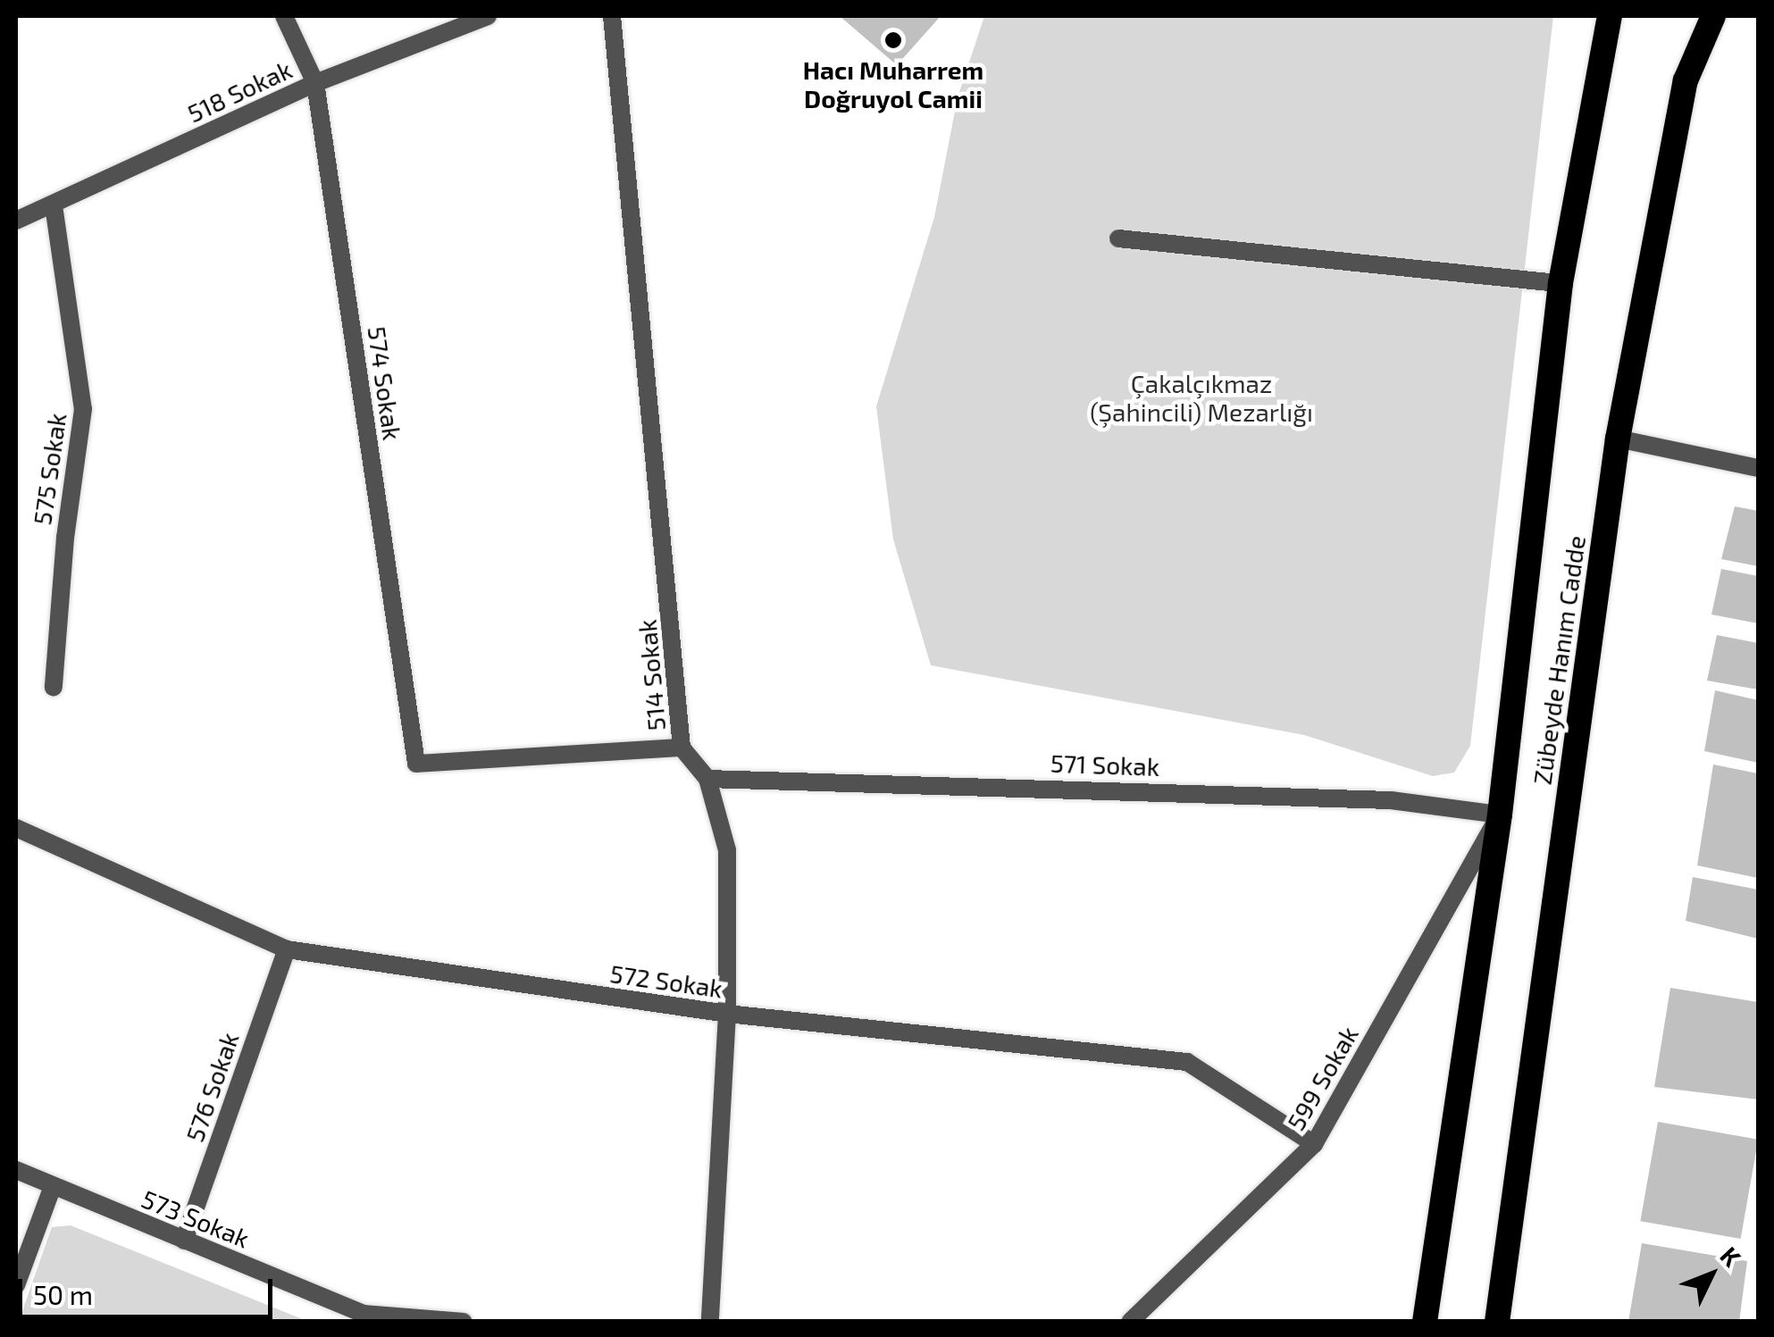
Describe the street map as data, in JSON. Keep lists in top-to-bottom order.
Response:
{
  "streets": {
    "highway": ["Zübeyde Hanım Cadde"],
    "street": [
      "518 Sokak",
      "574 Sokak",
      "575 Sokak",
      "514 Sokak",
      "571 Sokak",
      "572 Sokak",
      "599 Sokak",
      "576 Sokak",
      "573 Sokak"
    ]
  },
  "crossings": [
    ["518 Sokak", "574 Sokak"],
    ["518 Sokak", "575 Sokak"],
    ["574 Sokak", "514 Sokak"],
    ["Zübeyde Hanım Cadde", "571 Sokak"],
    ["Zübeyde Hanım Cadde", "599 Sokak"],
    ["514 Sokak", "571 Sokak"],
    ["514 Sokak", "572 Sokak"],
    ["571 Sokak", "599 Sokak"],
    ["572 Sokak", "599 Sokak"],
    ["572 Sokak", "576 Sokak"],
    ["576 Sokak", "573 Sokak"]
  ],
  "parks": ["Çakalçıkmaz (Şahincili) Mezarlığı"],
  "places": ["Hacı Muharrem Doğruyol Camii"],
  "scale_bar": "50 m",
  "north": "top right"
}
